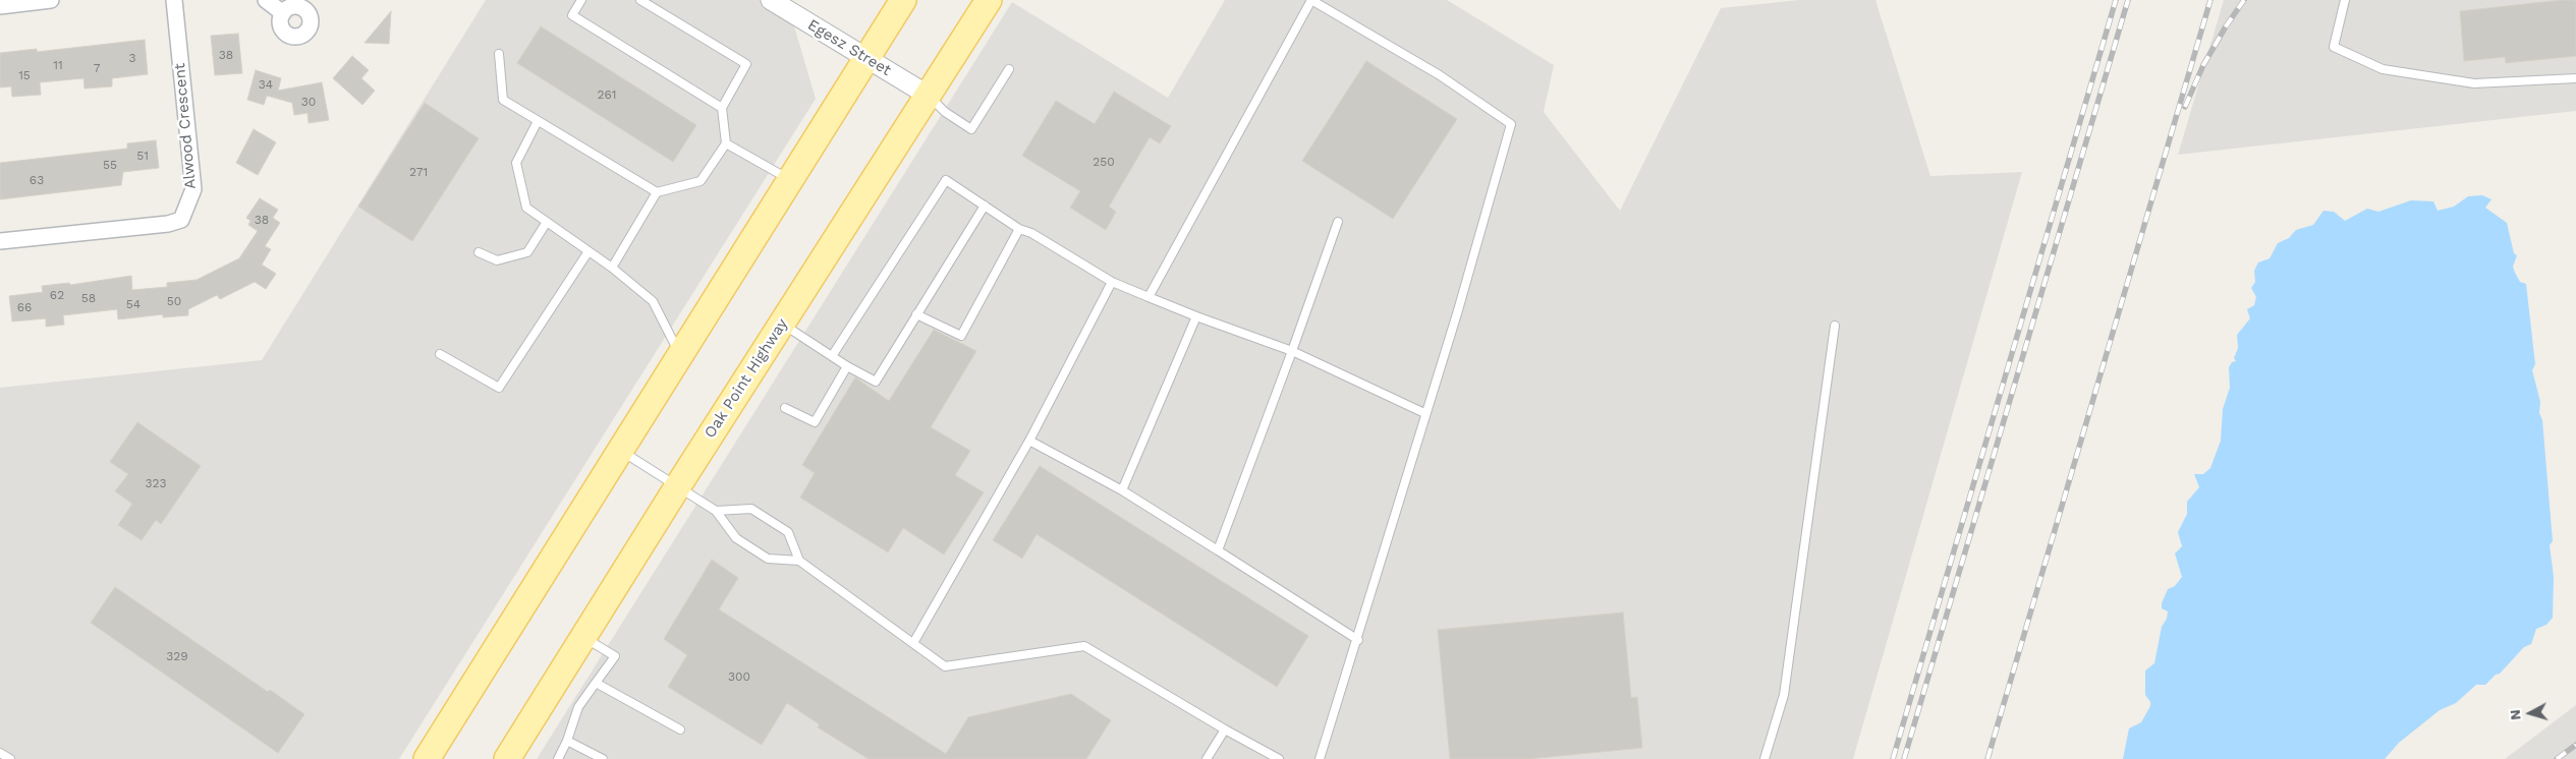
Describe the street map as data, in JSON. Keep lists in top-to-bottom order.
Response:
{
  "streets": {
    "main road": ["Oak Point Highway"],
    "street": ["Egesz Street", "Alwood Crescent"]
  },
  "crossings": [
    ["Egesz Street", "Oak Point Highway"]
  ],
  "house_numbers": [
    "38",
    "3",
    "11",
    "7",
    "15",
    "34",
    "261",
    "30",
    "51",
    "250",
    "55",
    "271",
    "63",
    "38",
    "62",
    "58",
    "50",
    "54",
    "66",
    "323",
    "329",
    "300"
  ],
  "north": "left"
}
